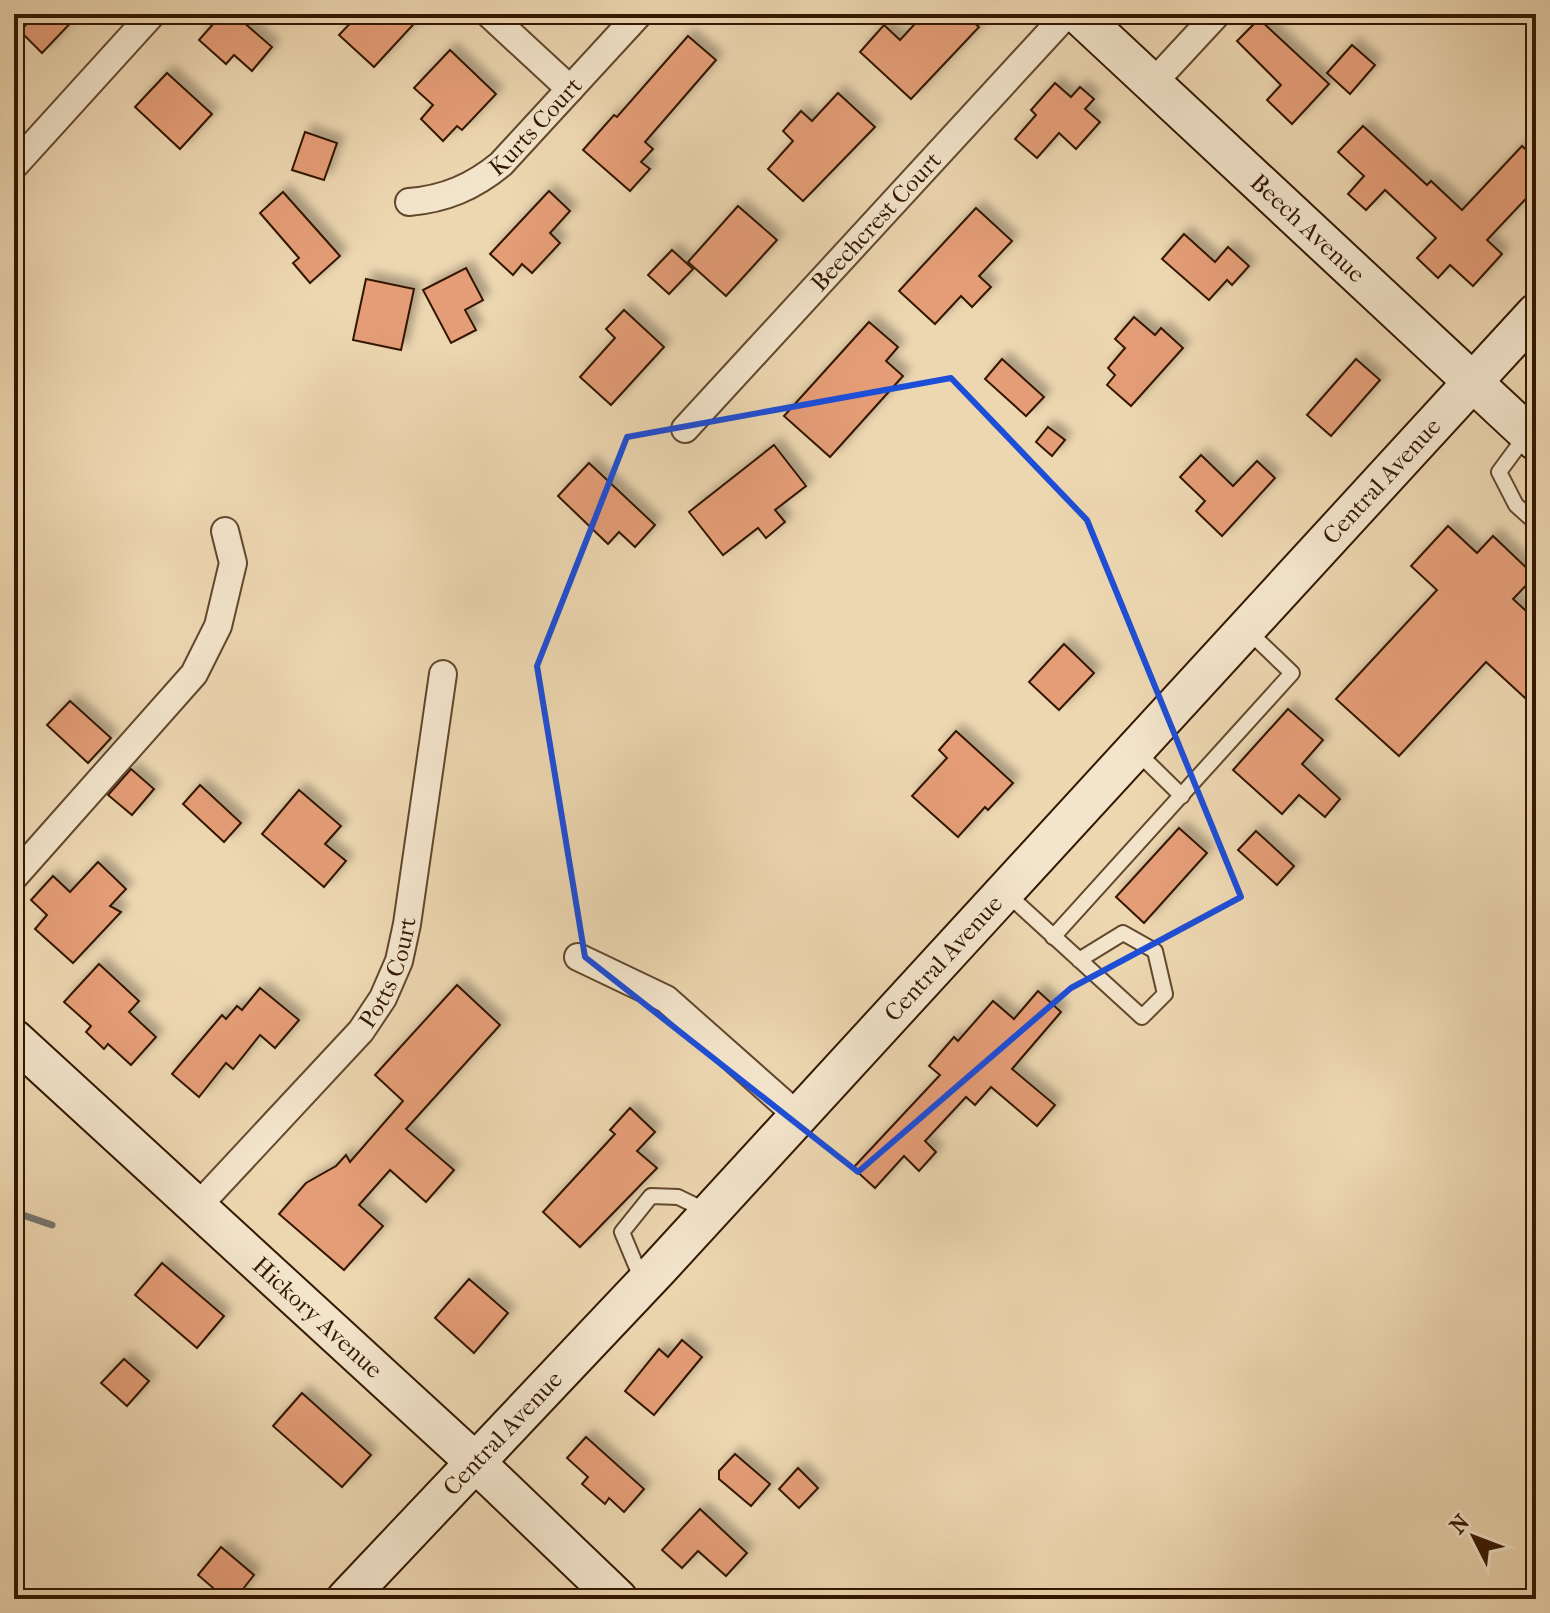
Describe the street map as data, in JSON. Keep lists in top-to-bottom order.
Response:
{
  "streets": {
    "street": [
      "Kurts Court",
      "Beechcrest Court",
      "Beech Avenue",
      "Central Avenue",
      "Potts Court",
      "Hickory Avenue"
    ]
  },
  "crossings": [
    ["Beech Avenue", "Central Avenue"],
    ["Central Avenue", "Hickory Avenue"],
    ["Potts Court", "Hickory Avenue"]
  ],
  "north": "top left"
}
